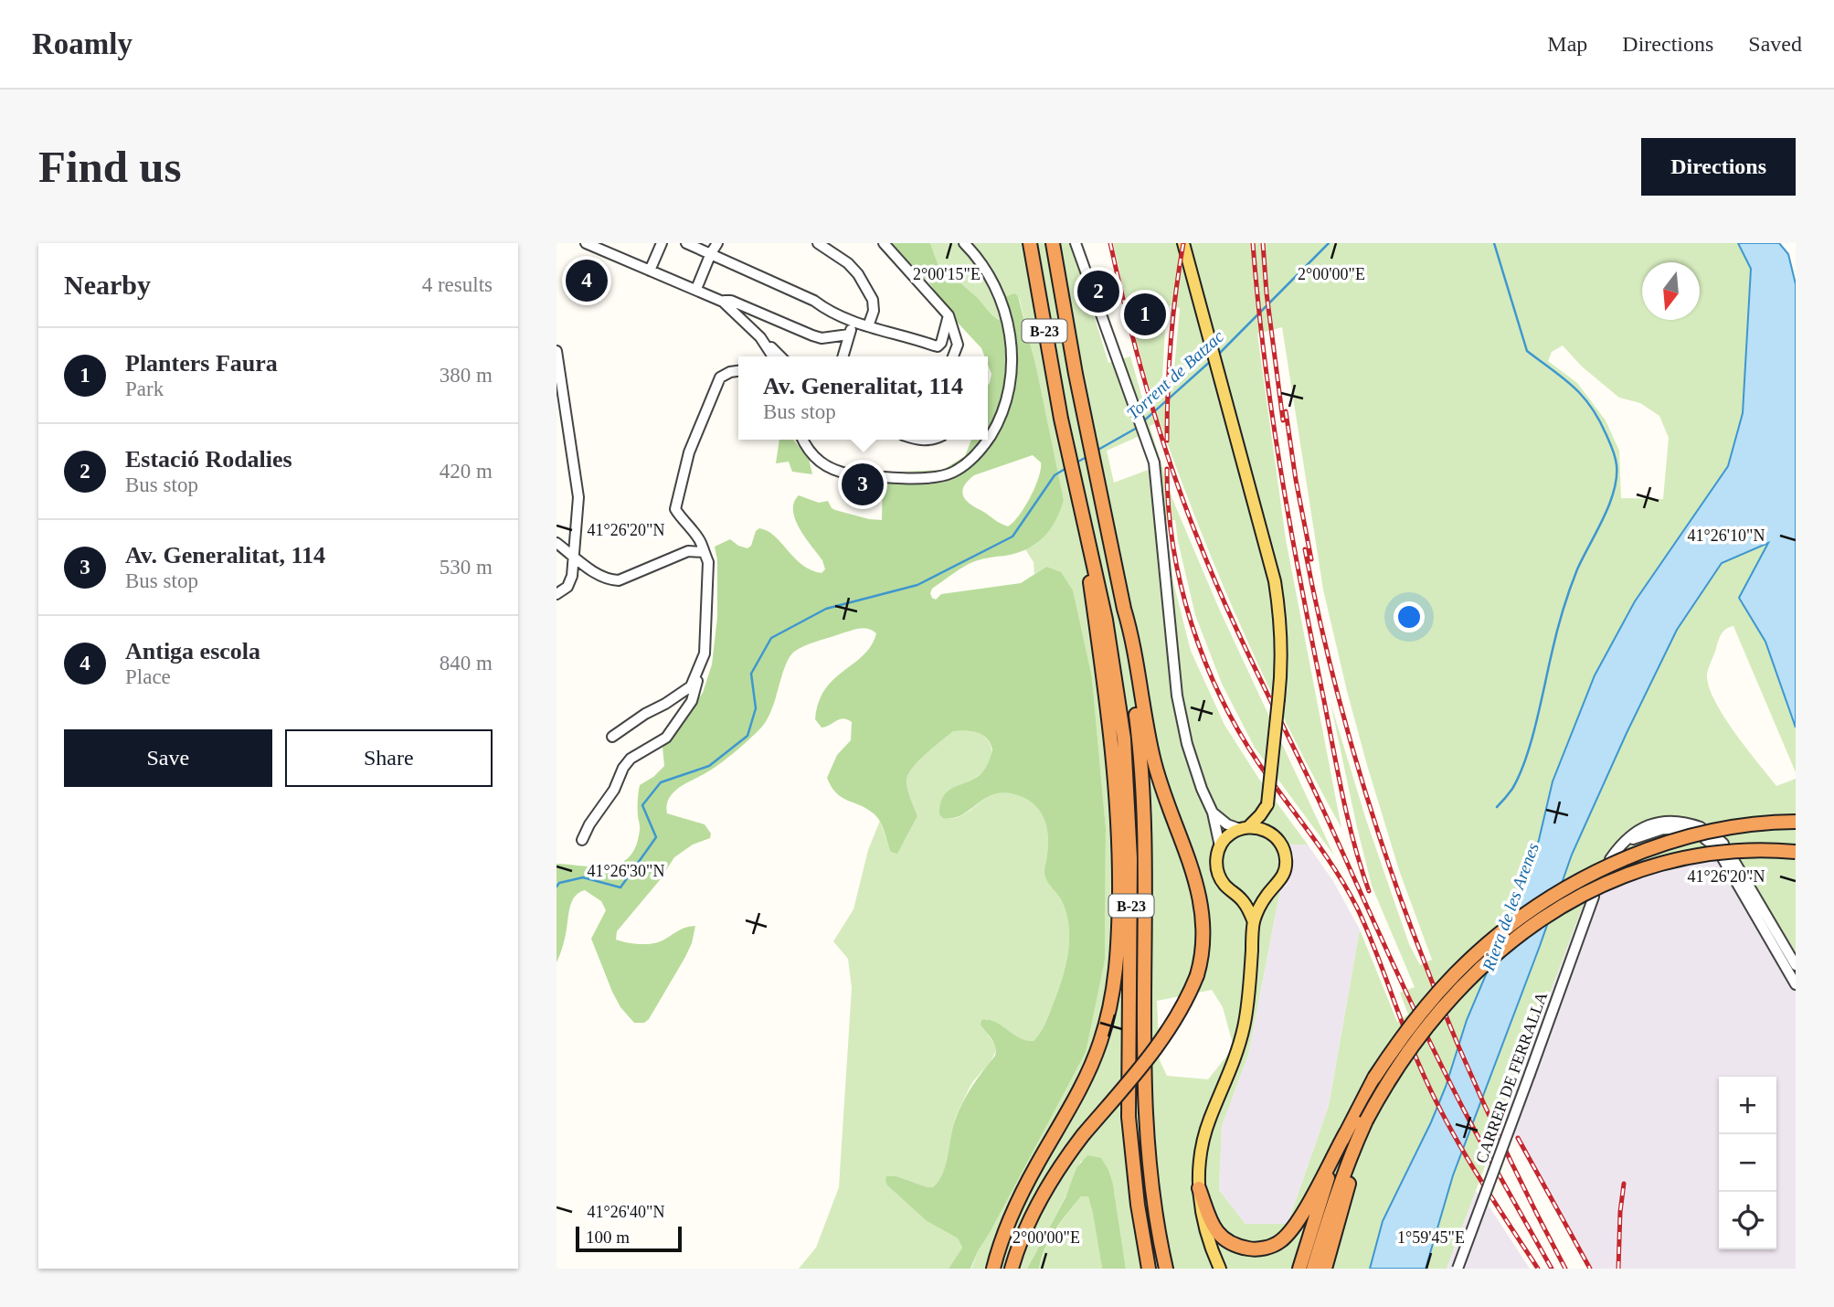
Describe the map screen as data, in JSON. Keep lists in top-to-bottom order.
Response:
{
  "streets": {
    "highway": ["B-23"],
    "street": ["CARRER DE FERRALLA"]
  },
  "water": ["Torrent de Batzac", "Riera de les Arenes"],
  "scale_bar": "100 m",
  "north": "bottom",
  "page": {
    "header": "Roamly",
    "nav": ["Map", "Directions", "Saved"],
    "buttons": [
      "Directions",
      ["Save", "Share"]
    ],
    "title": "Find us",
    "heading": ["Nearby", "4 results"],
    "pins": [
      "4",
      "2",
      "1",
      "3"
    ],
    "list": [
      {
        "mark": "1",
        "name": "Planters Faura",
        "note": "Park",
        "value": "380 m"
      },
      {
        "mark": "2",
        "name": "Estació Rodalies",
        "note": "Bus stop",
        "value": "420 m"
      },
      {
        "mark": "3",
        "name": "Av. Generalitat, 114",
        "note": "Bus stop",
        "value": "530 m"
      },
      {
        "mark": "4",
        "name": "Antiga escola",
        "note": "Place",
        "value": "840 m"
      }
    ],
    "popup": ["Av. Generalitat, 114", "Bus stop"],
    "map_buttons": ["+", "−"],
    "scale": "100 m"
  },
  "coordinates": [
    "2°00'15\"E",
    "2°00'00\"E",
    "41°26'20\"N",
    "41°26'10\"N",
    "41°26'30\"N",
    "41°26'40\"N",
    "1°59'45\"E"
  ]
}
